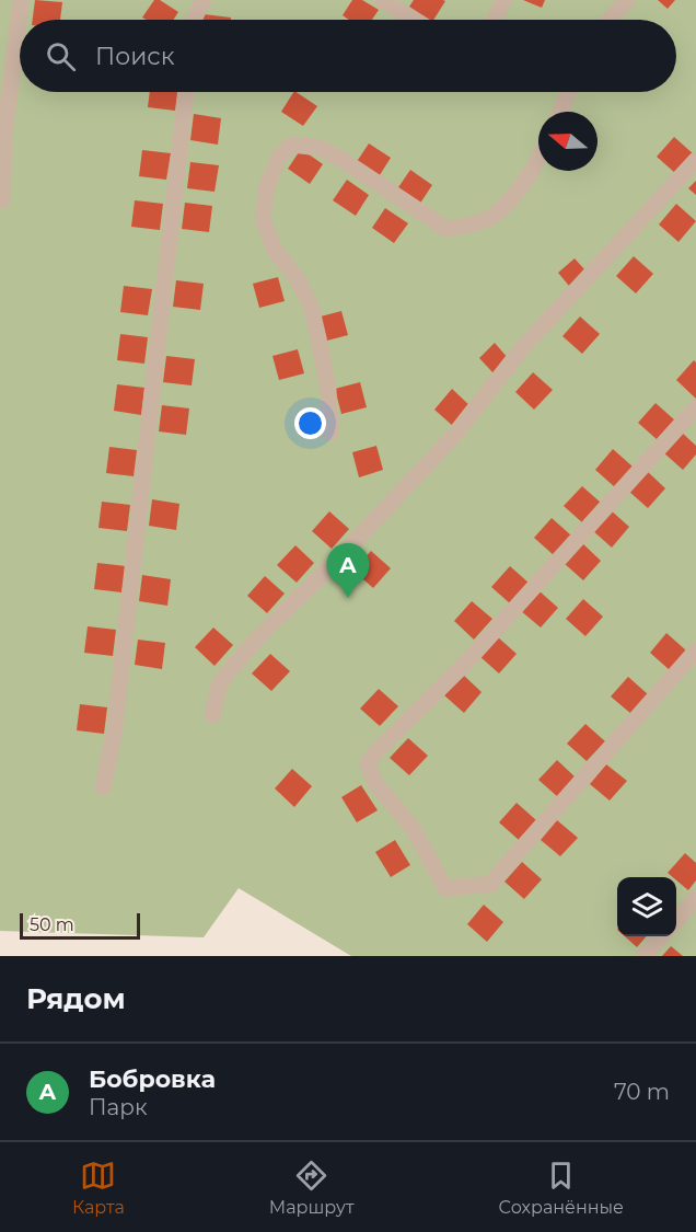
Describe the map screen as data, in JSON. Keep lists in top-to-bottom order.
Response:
{
  "scale_bar": "50 m",
  "north": "left",
  "page": {
    "search": "Поиск",
    "pins": "A",
    "scale": "50 m",
    "heading": "Рядом",
    "list": [
      {
        "mark": "A",
        "name": "Бобровка",
        "note": "Парк",
        "value": "70 m"
      }
    ],
    "nav": ["Карта", "Маршрут", "Сохранённые"]
  }
}
